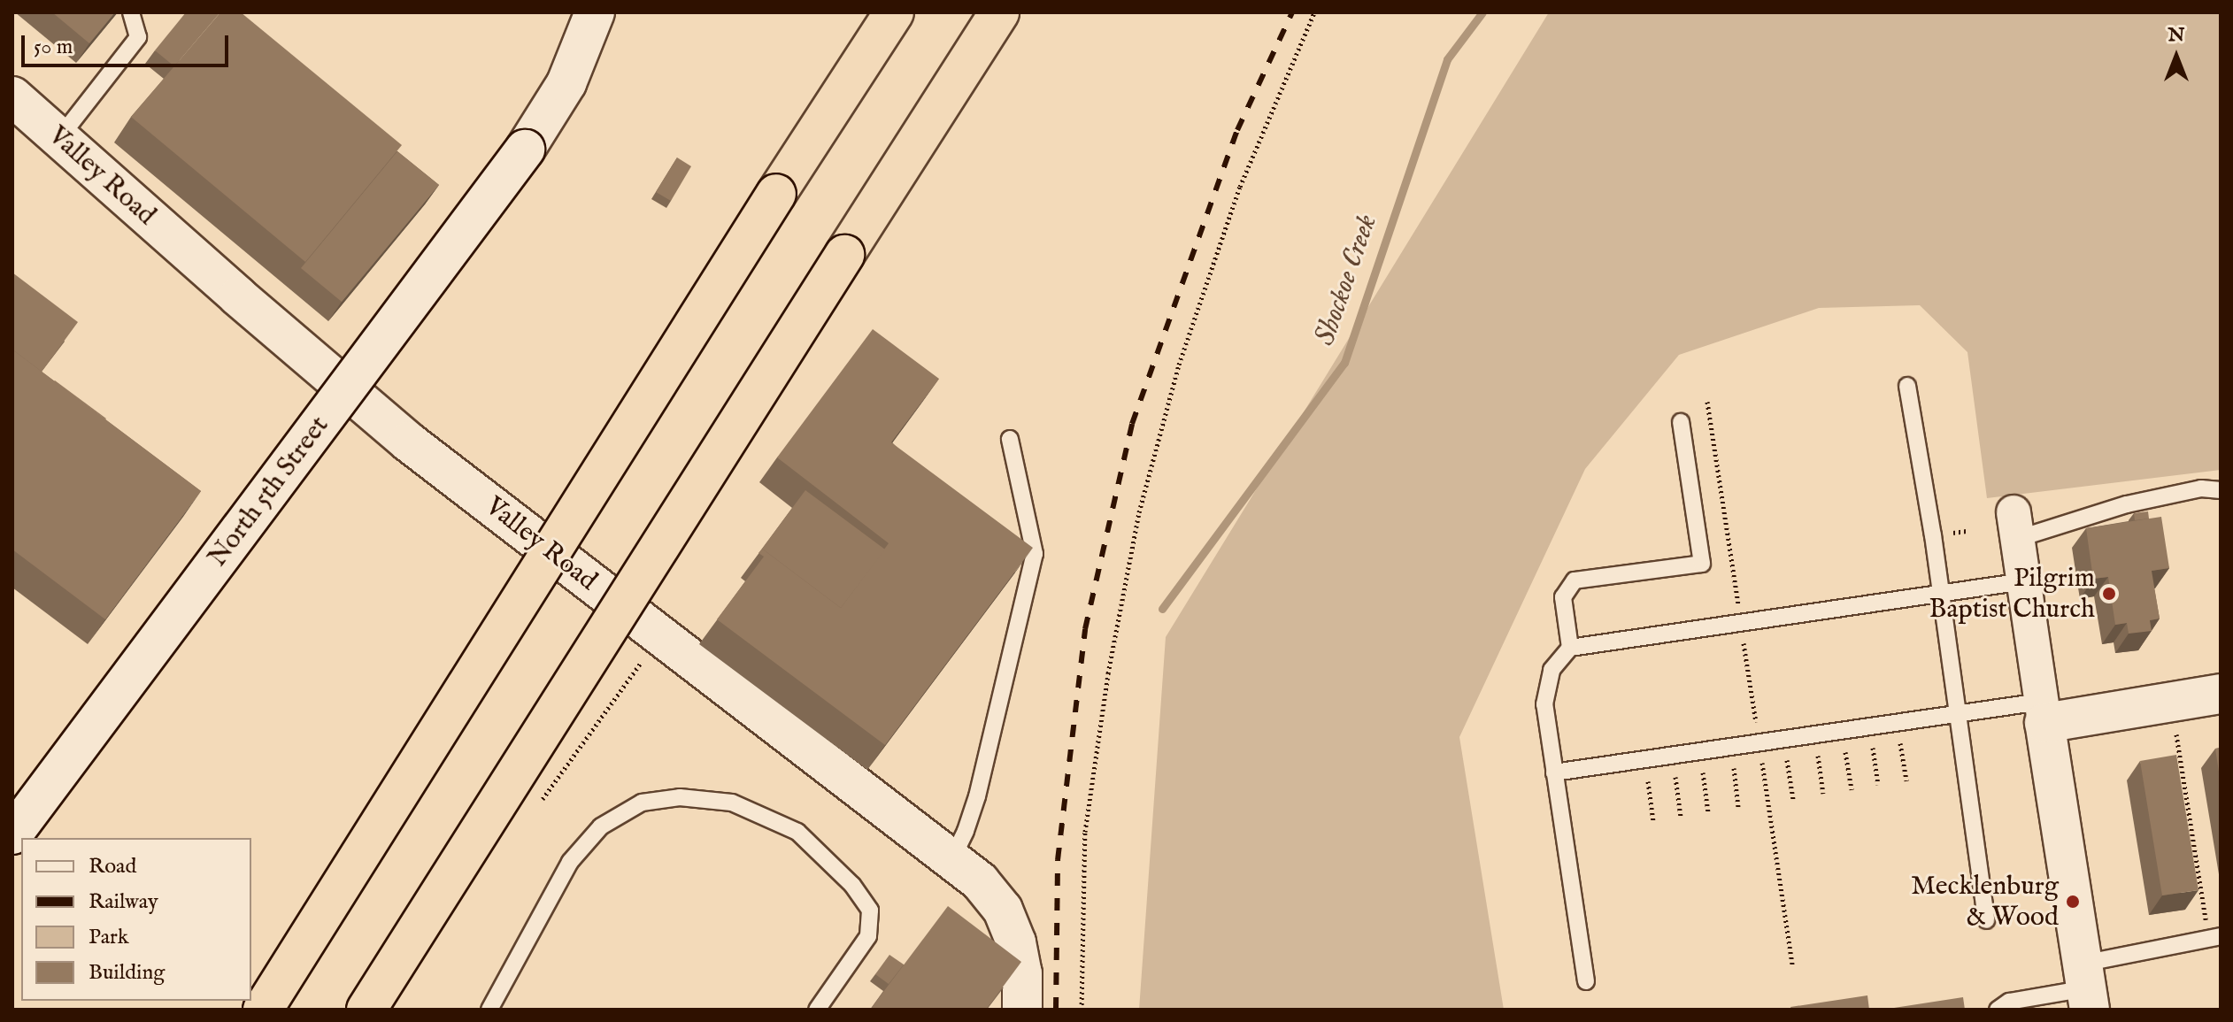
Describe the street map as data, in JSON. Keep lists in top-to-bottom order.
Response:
{
  "streets": {
    "street": ["Valley Road", "North 5th Street"]
  },
  "water": ["Shockoe Creek"],
  "places": ["Pilgrim Baptist Church", "Mecklenburg & Wood"],
  "legend": [
    "Road",
    "Railway",
    "Park",
    "Building"
  ],
  "scale_bar": "50 m",
  "north": "top"
}
